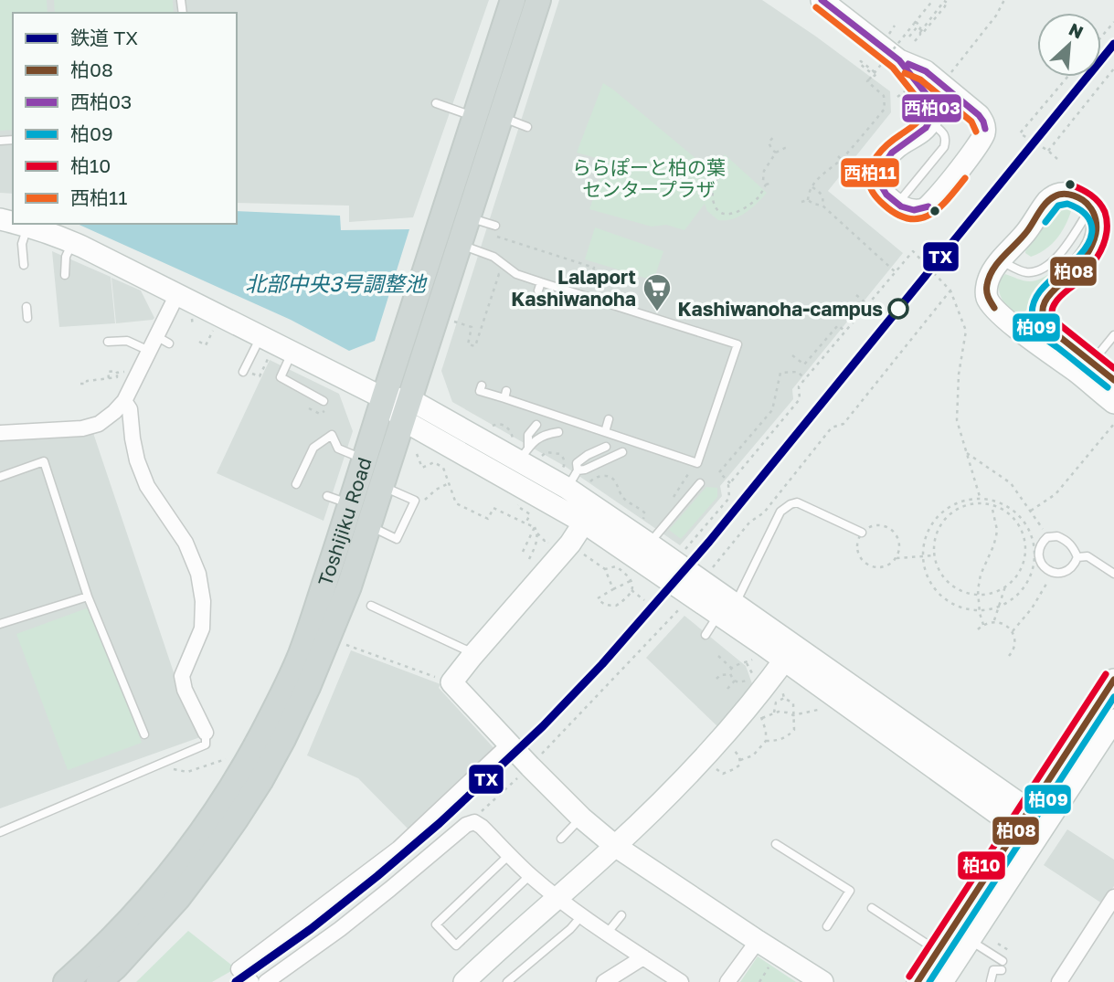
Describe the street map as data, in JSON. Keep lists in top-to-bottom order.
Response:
{
  "streets": {
    "main road": ["Toshijiku Road"]
  },
  "water": ["北部中央3号調整池"],
  "parks": ["ららぽーと柏の葉 センタープラザ"],
  "places": {
    "other": ["Kashiwanoha-campus"],
    "supermarket": ["Lalaport Kashiwanoha"]
  },
  "lines": [
    "transit line 西柏03",
    "transit line 西柏11",
    "rail line TX",
    "transit line 柏10",
    "transit line 柏08",
    "transit line 柏09"
  ],
  "legend": [
    "鉄道 TX",
    "柏08",
    "西柏03",
    "柏09",
    "柏10",
    "西柏11"
  ],
  "north": "top right"
}
